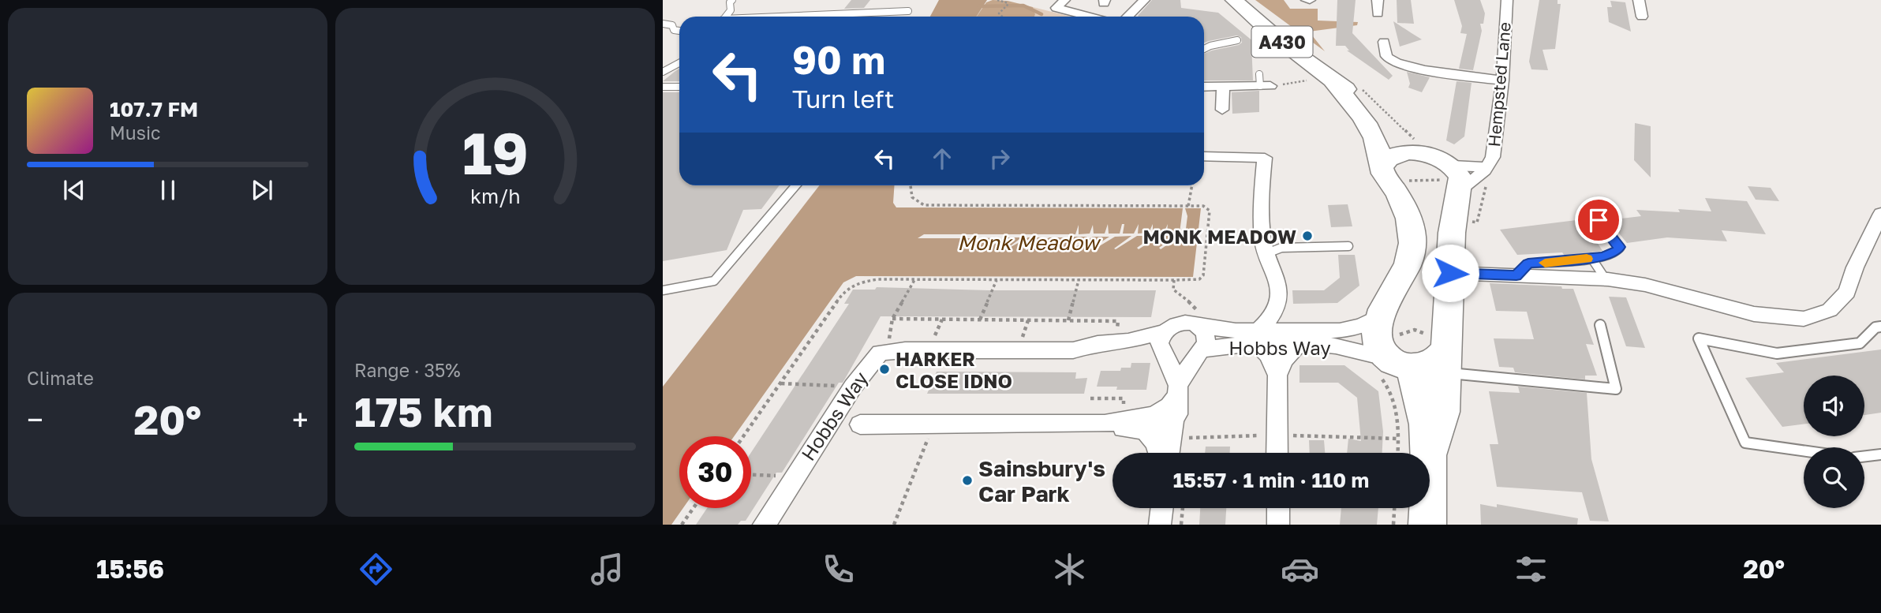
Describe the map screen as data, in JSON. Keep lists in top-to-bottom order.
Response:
{
  "streets": {
    "main road": ["A430"],
    "street": ["Hempsted Lane", "Hobbs Way"]
  },
  "crossings": [
    ["A430", "Hempsted Lane"],
    ["A430", "Hobbs Way"]
  ],
  "water": ["Monk Meadow"],
  "places": ["MONK MEADOW", "HARKER CLOSE IDNO", "Sainsbury's Car Park"],
  "page": {
    "turn": ["90 m", "Turn left"],
    "song": ["107.7 FM", "Music"],
    "tile": [
      "Climate",
      ["Range · 35%", "175 km"]
    ],
    "heat": ["−", "20°", "+"],
    "limit": "30",
    "trip": "15:57 · 1 min · 110 m",
    "tabs": ["15:56", "20°"],
    "gauge": ["19", "km/h"]
  }
}
